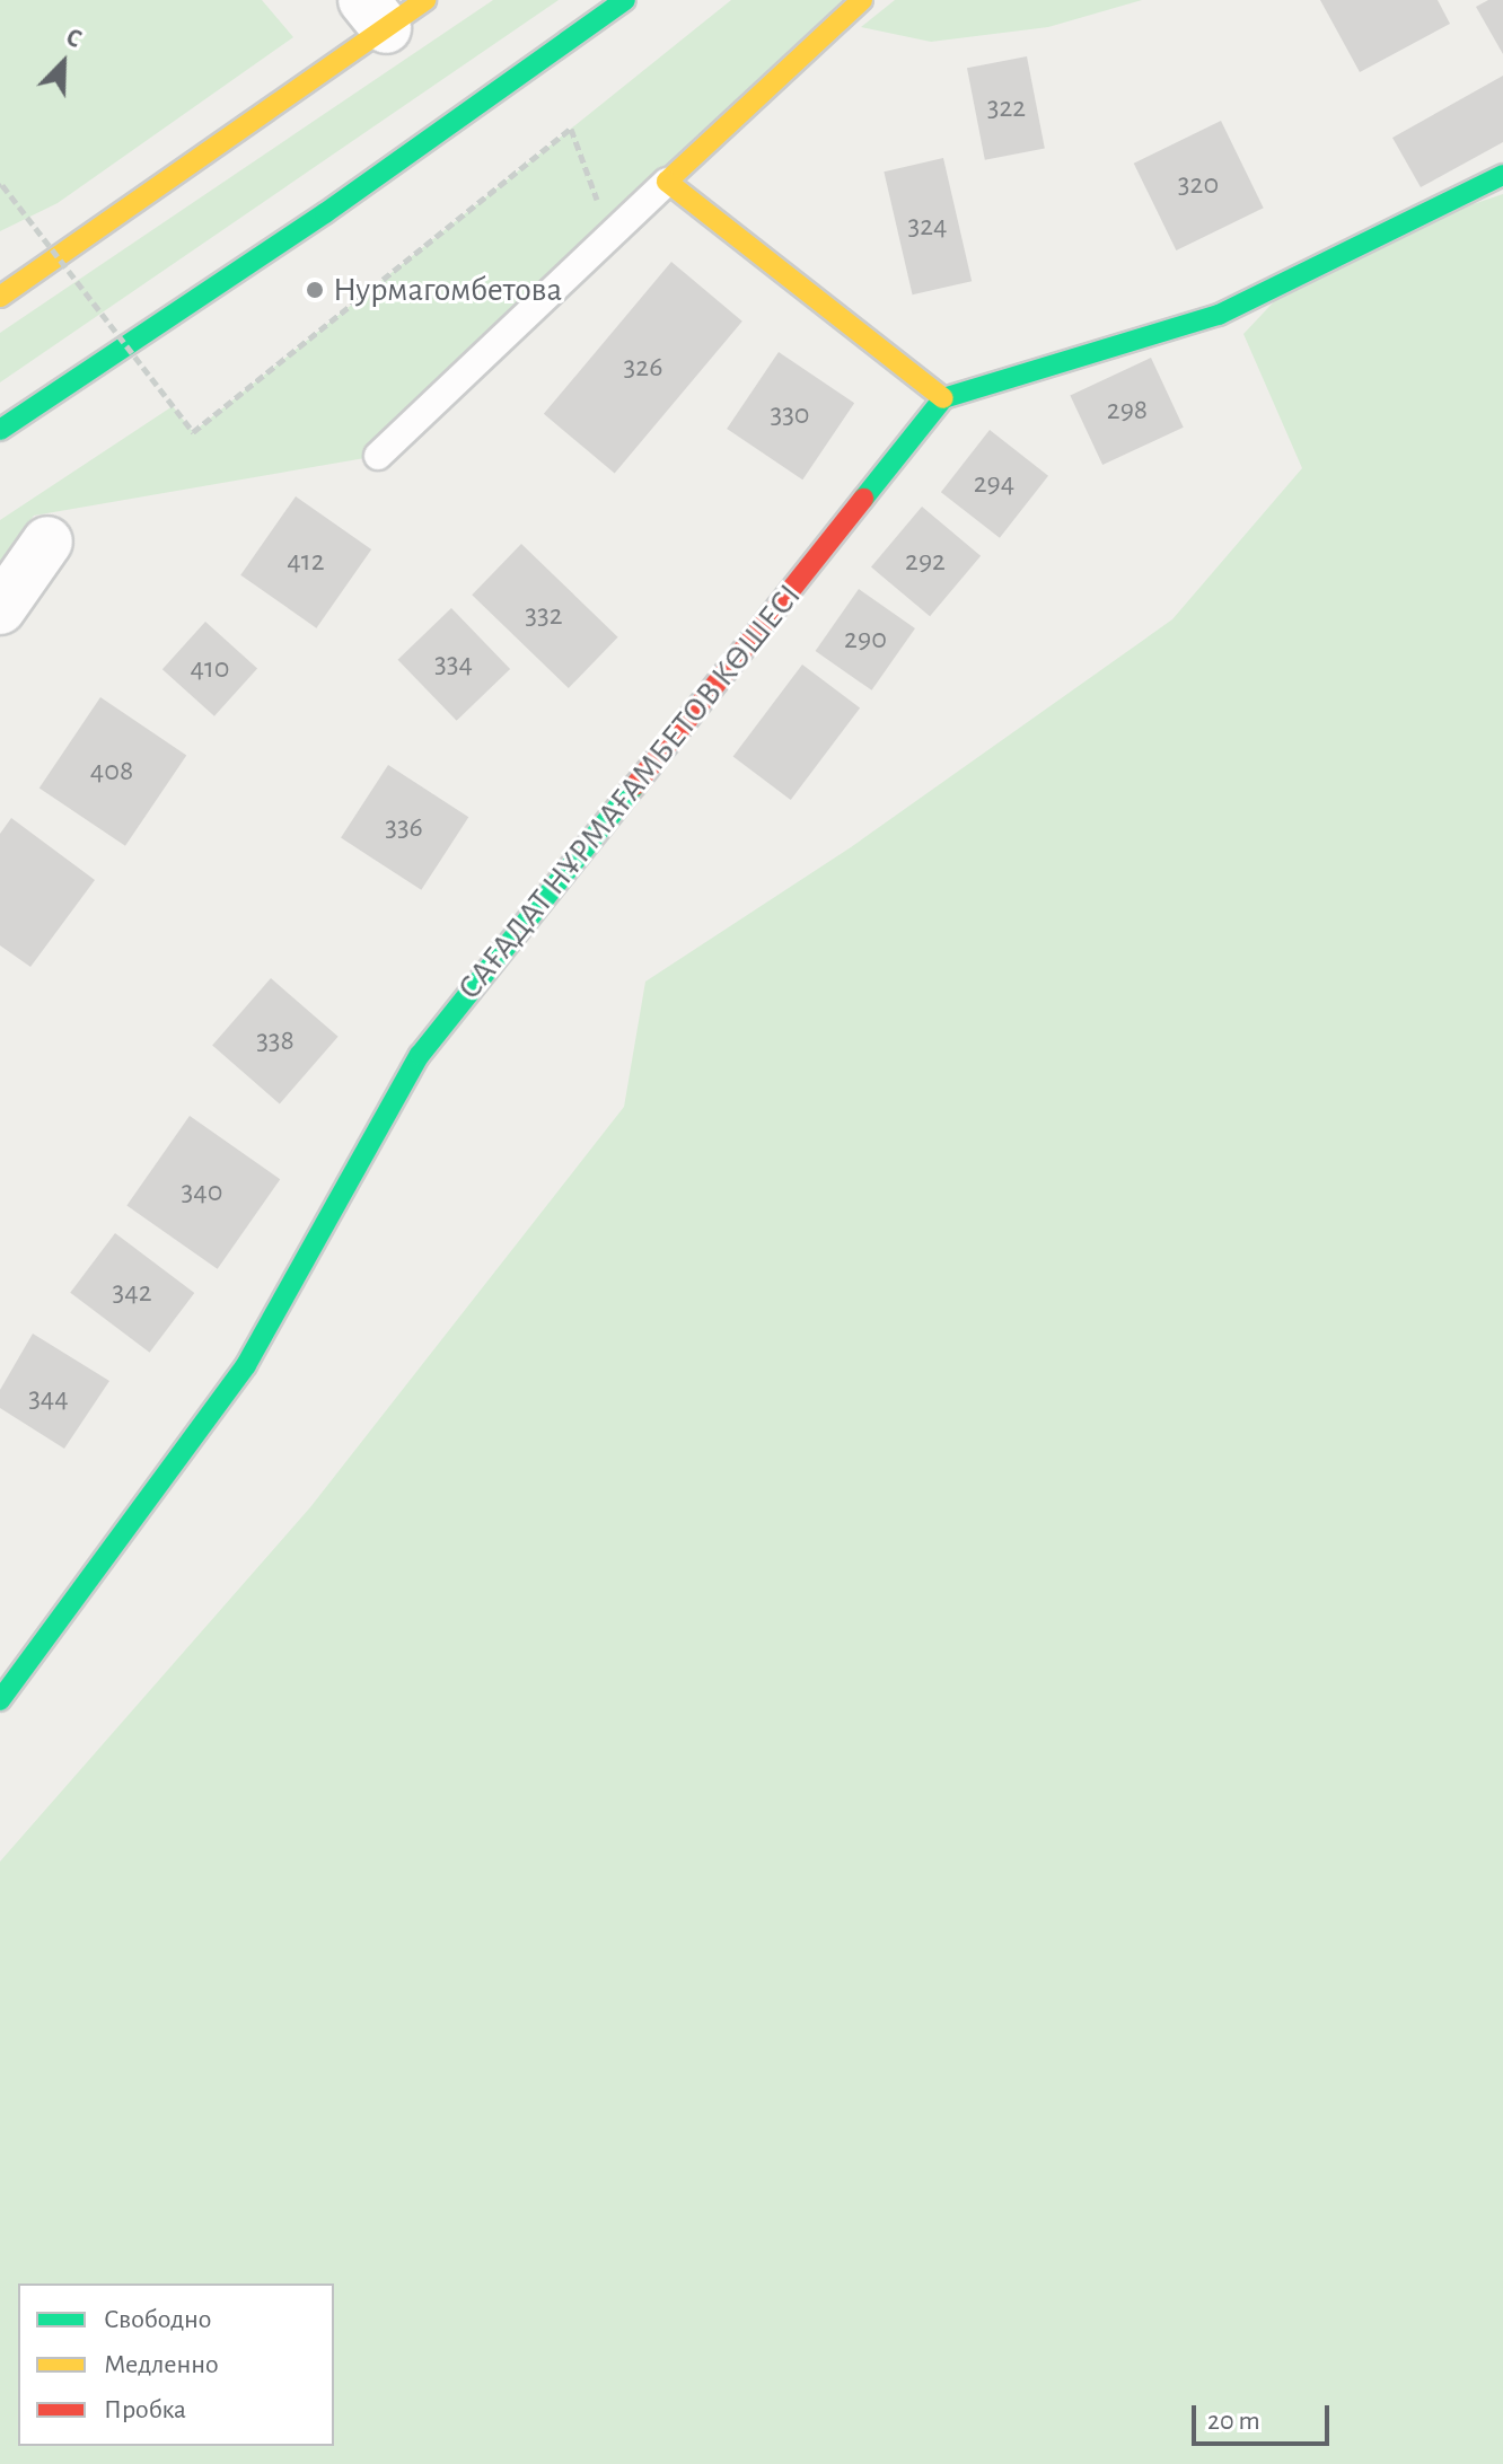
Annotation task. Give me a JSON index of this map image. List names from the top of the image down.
{
  "streets": {
    "street": ["САҒАДАТ НҰРМАҒАМБЕТОВ КӨШЕСІ"]
  },
  "places": ["Нурмагомбетова"],
  "house_numbers": [
    "322",
    "320",
    "324",
    "326",
    "298",
    "330",
    "294",
    "412",
    "292",
    "332",
    "290",
    "334",
    "410",
    "408",
    "336",
    "338",
    "340",
    "342",
    "344"
  ],
  "legend": ["Свободно", "Медленно", "Пробка"],
  "scale_bar": "20 m",
  "north": "top right"
}
